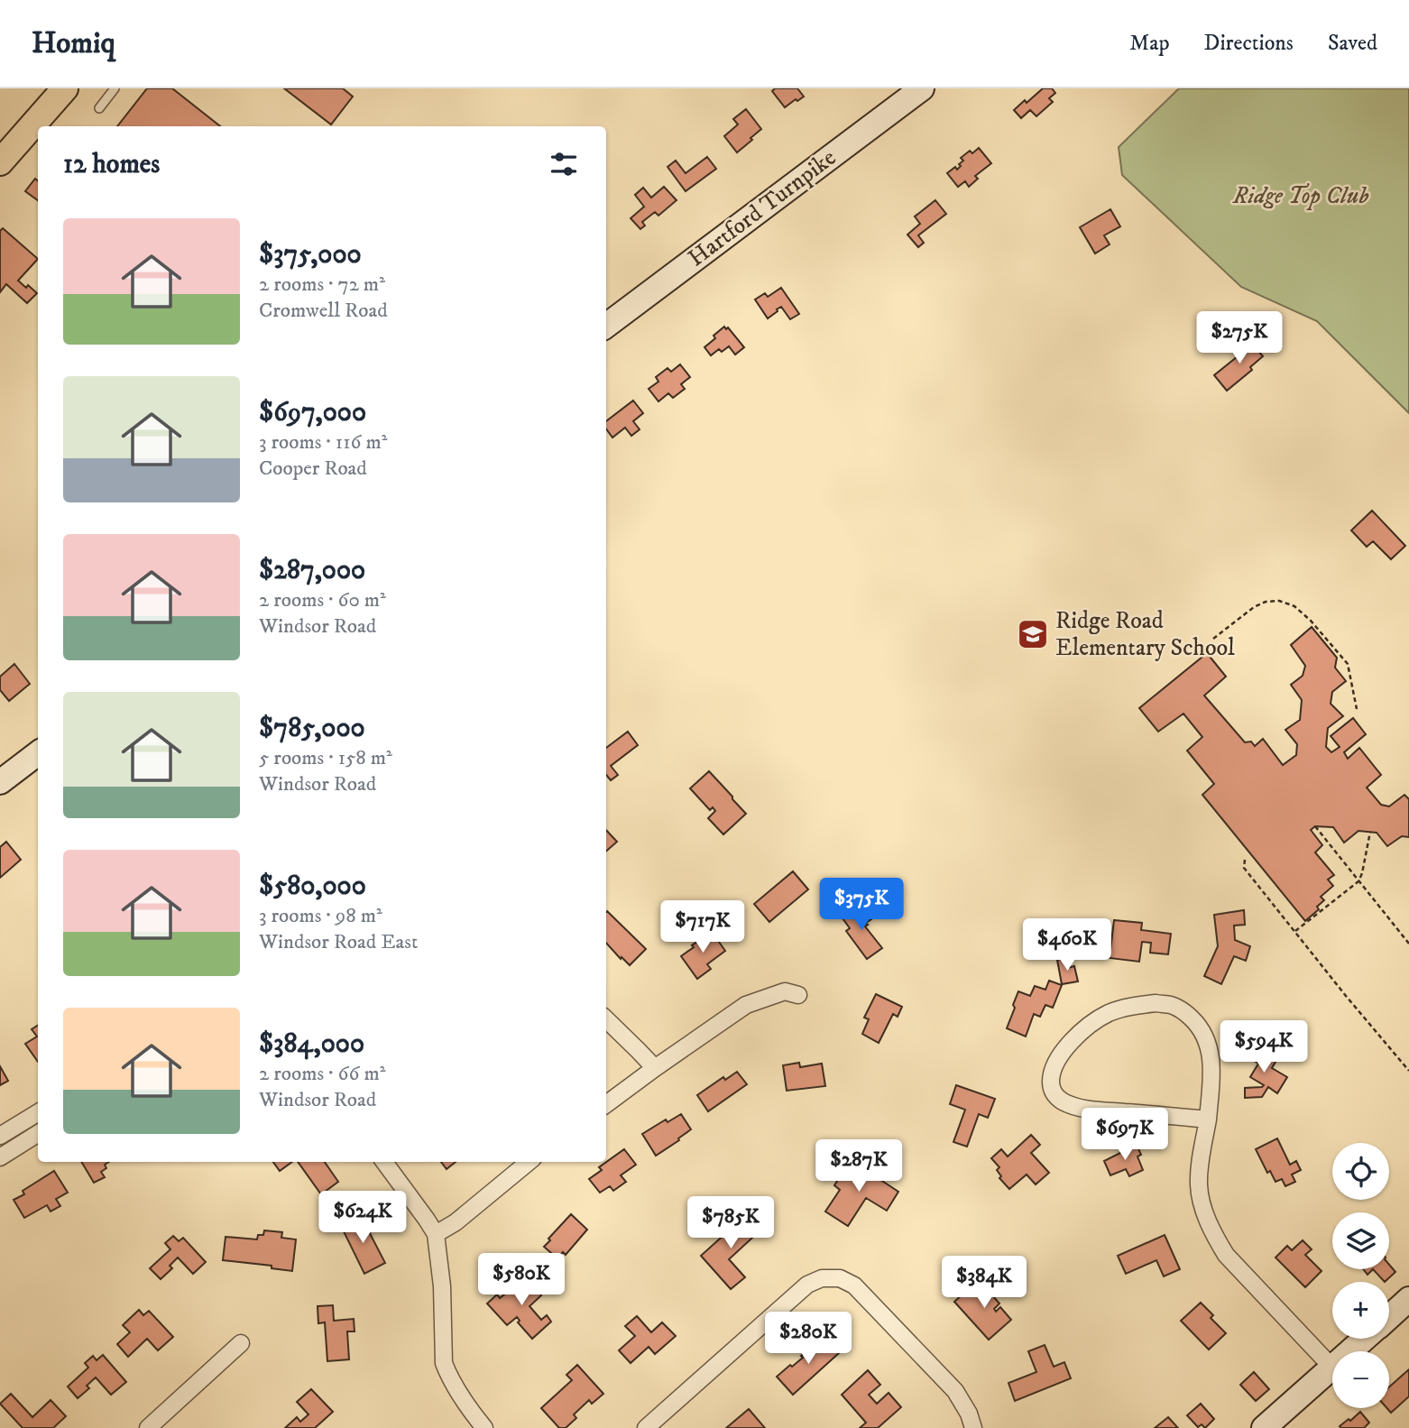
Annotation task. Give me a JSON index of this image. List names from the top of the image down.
{
  "streets": {
    "main road": ["Hartford Turnpike"]
  },
  "parks": ["Ridge Top Club"],
  "places": {
    "school or university": ["Ridge Road Elementary School"]
  },
  "page": {
    "header": "Homiq",
    "nav": ["Map", "Directions", "Saved"],
    "heading": "12 homes",
    "list": [
      {
        "name": "$375,000",
        "note": "2 rooms · 72 m² · Cromwell Road"
      },
      {
        "name": "$697,000",
        "note": "3 rooms · 116 m² · Cooper Road"
      },
      {
        "name": "$287,000",
        "note": "2 rooms · 60 m² · Windsor Road"
      },
      {
        "name": "$785,000",
        "note": "5 rooms · 158 m² · Windsor Road"
      },
      {
        "name": "$580,000",
        "note": "3 rooms · 98 m² · Windsor Road East"
      },
      {
        "name": "$384,000",
        "note": "2 rooms · 66 m² · Windsor Road"
      }
    ],
    "price": [
      "$275K",
      "$375K",
      "$717K",
      "$460K",
      "$594K",
      "$697K",
      "$287K",
      "$624K",
      "$785K",
      "$580K",
      "$384K",
      "$280K"
    ],
    "map_buttons": ["+", "−"]
  }
}
